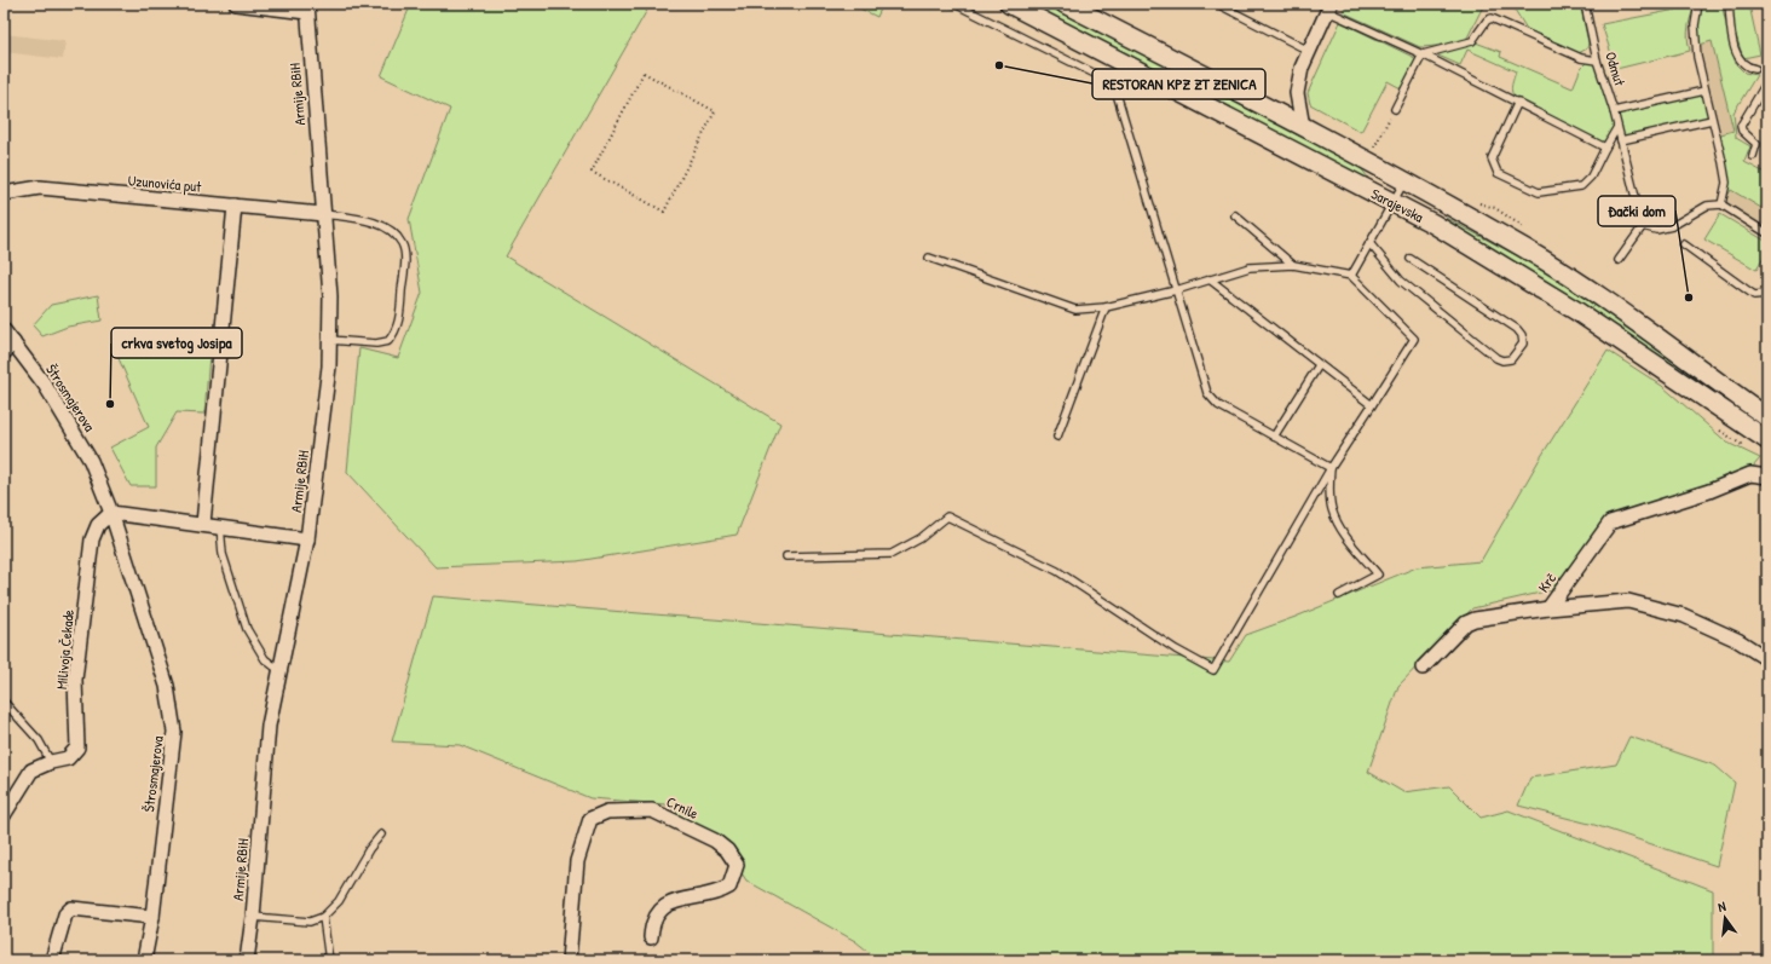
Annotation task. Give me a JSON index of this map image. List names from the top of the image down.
{
  "streets": {
    "main road": ["Sarajevska"],
    "street": [
      "Armije RBiH",
      "Uzunovića put",
      "Štrosmajerova",
      "Krč",
      "Milivoja Čekade",
      "Crnile"
    ],
    "lane": ["Odmut"]
  },
  "crossings": [
    ["Armije RBiH", "Uzunovića put"],
    ["Štrosmajerova", "Milivoja Čekade"]
  ],
  "places": ["RESTORAN KPZ ZT ZENICA", "Đački dom", "crkva svetog Josipa"],
  "north": "top"
}
